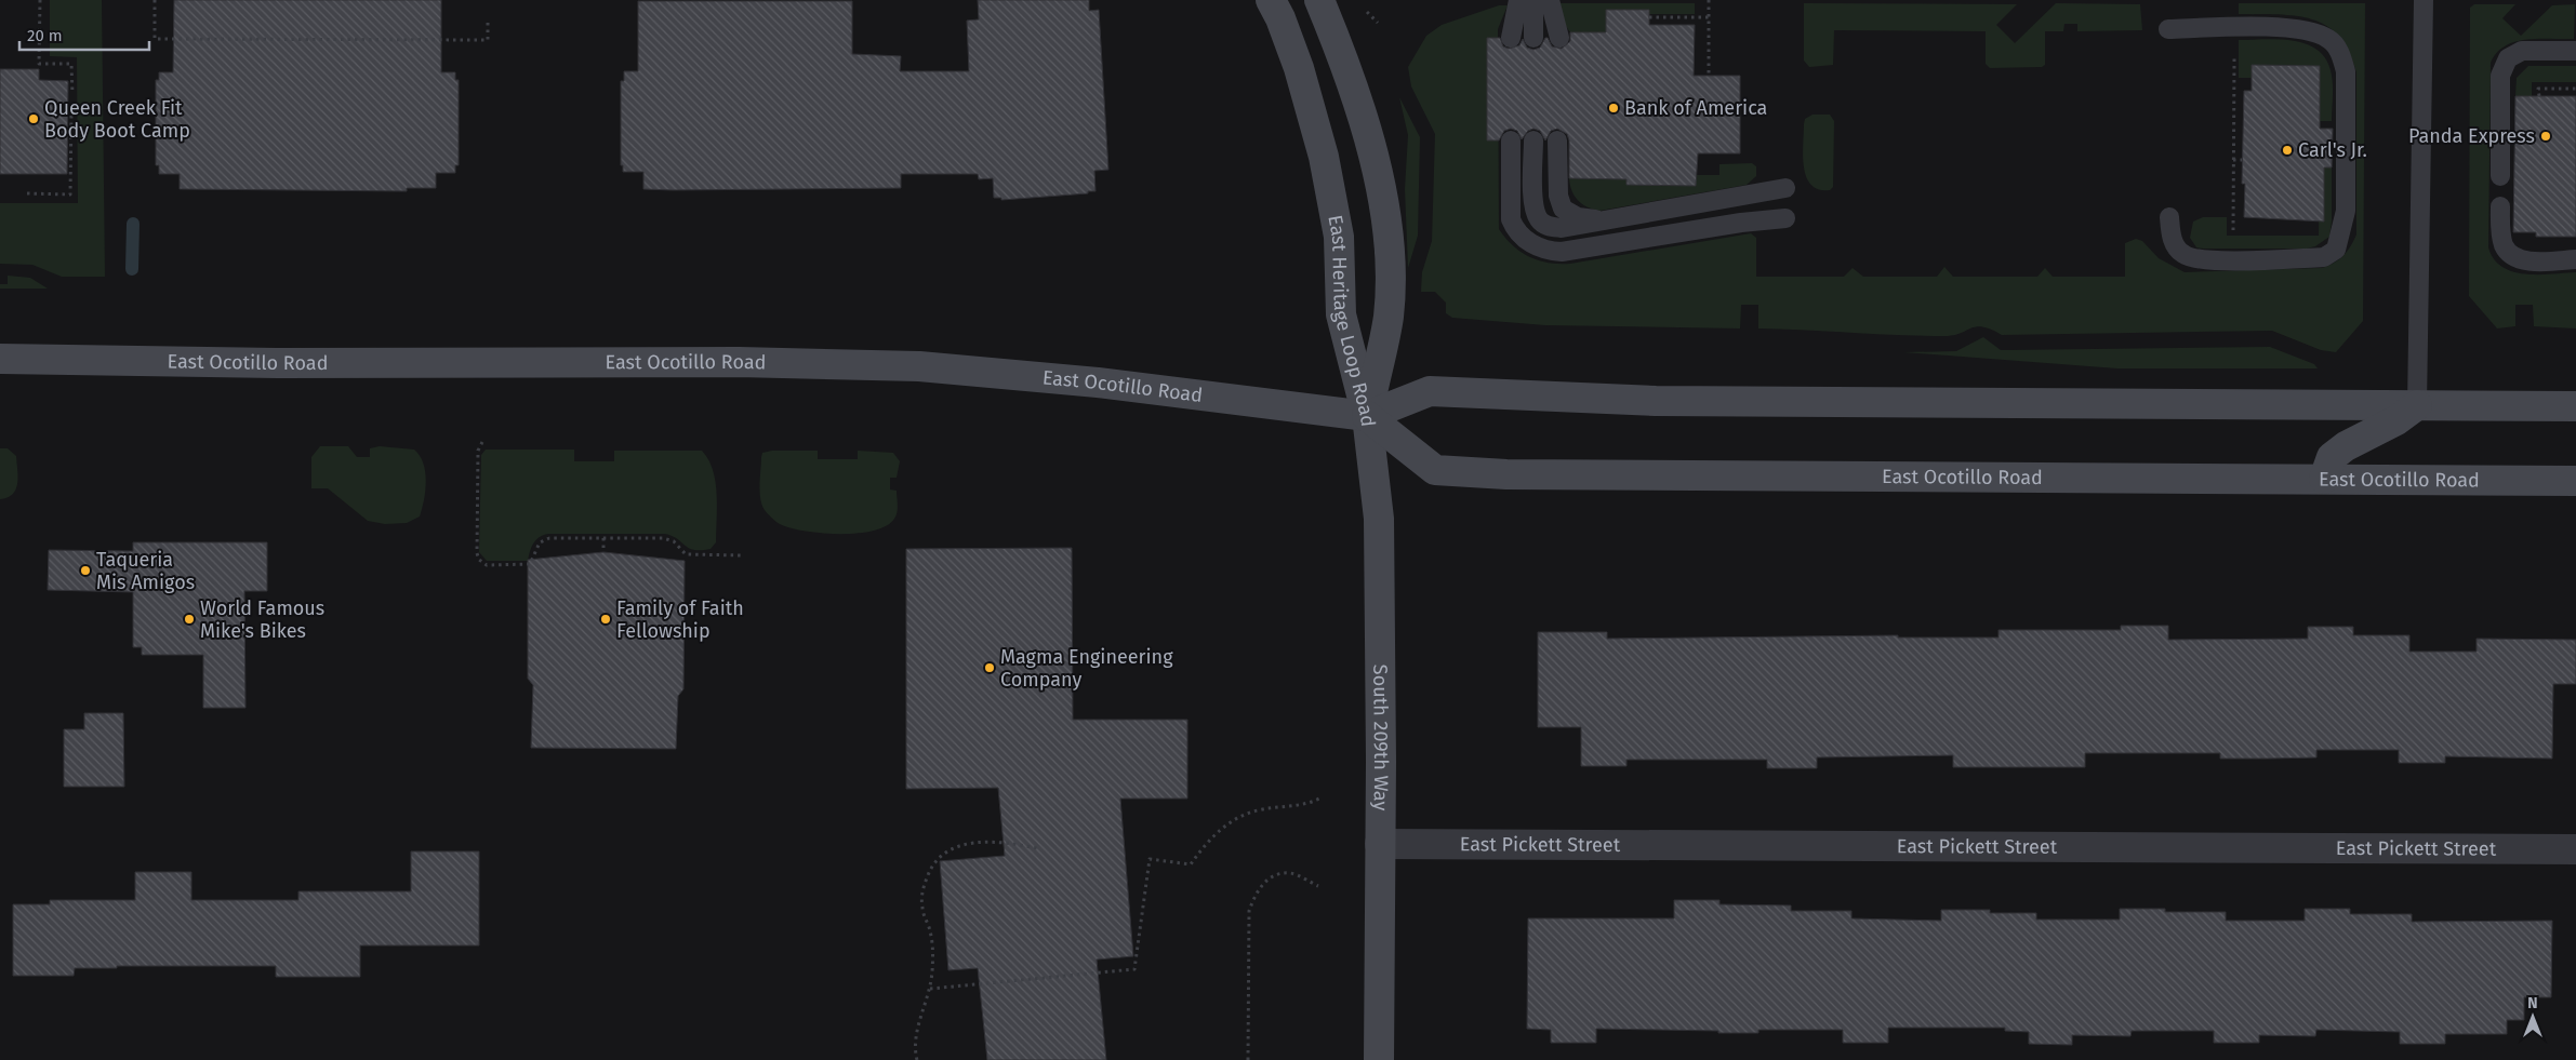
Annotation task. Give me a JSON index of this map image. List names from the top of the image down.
{
  "streets": {
    "main road": ["East Heritage Loop Road", "East Ocotillo Road", "South 209th Way"],
    "street": ["East Pickett Street"]
  },
  "crossings": [
    ["East Heritage Loop Road", "East Ocotillo Road"],
    ["East Heritage Loop Road", "South 209th Way"],
    ["East Ocotillo Road", "South 209th Way"],
    ["South 209th Way", "East Pickett Street"]
  ],
  "places": [
    "Bank of America",
    "Queen Creek Fit Body Boot Camp",
    "Panda Express",
    "Carl's Jr.",
    "Taqueria Mis Amigos",
    "World Famous Mike's Bikes",
    "Family of Faith Fellowship",
    "Magma Engineering Company"
  ],
  "scale_bar": "20 m",
  "north": "top"
}
